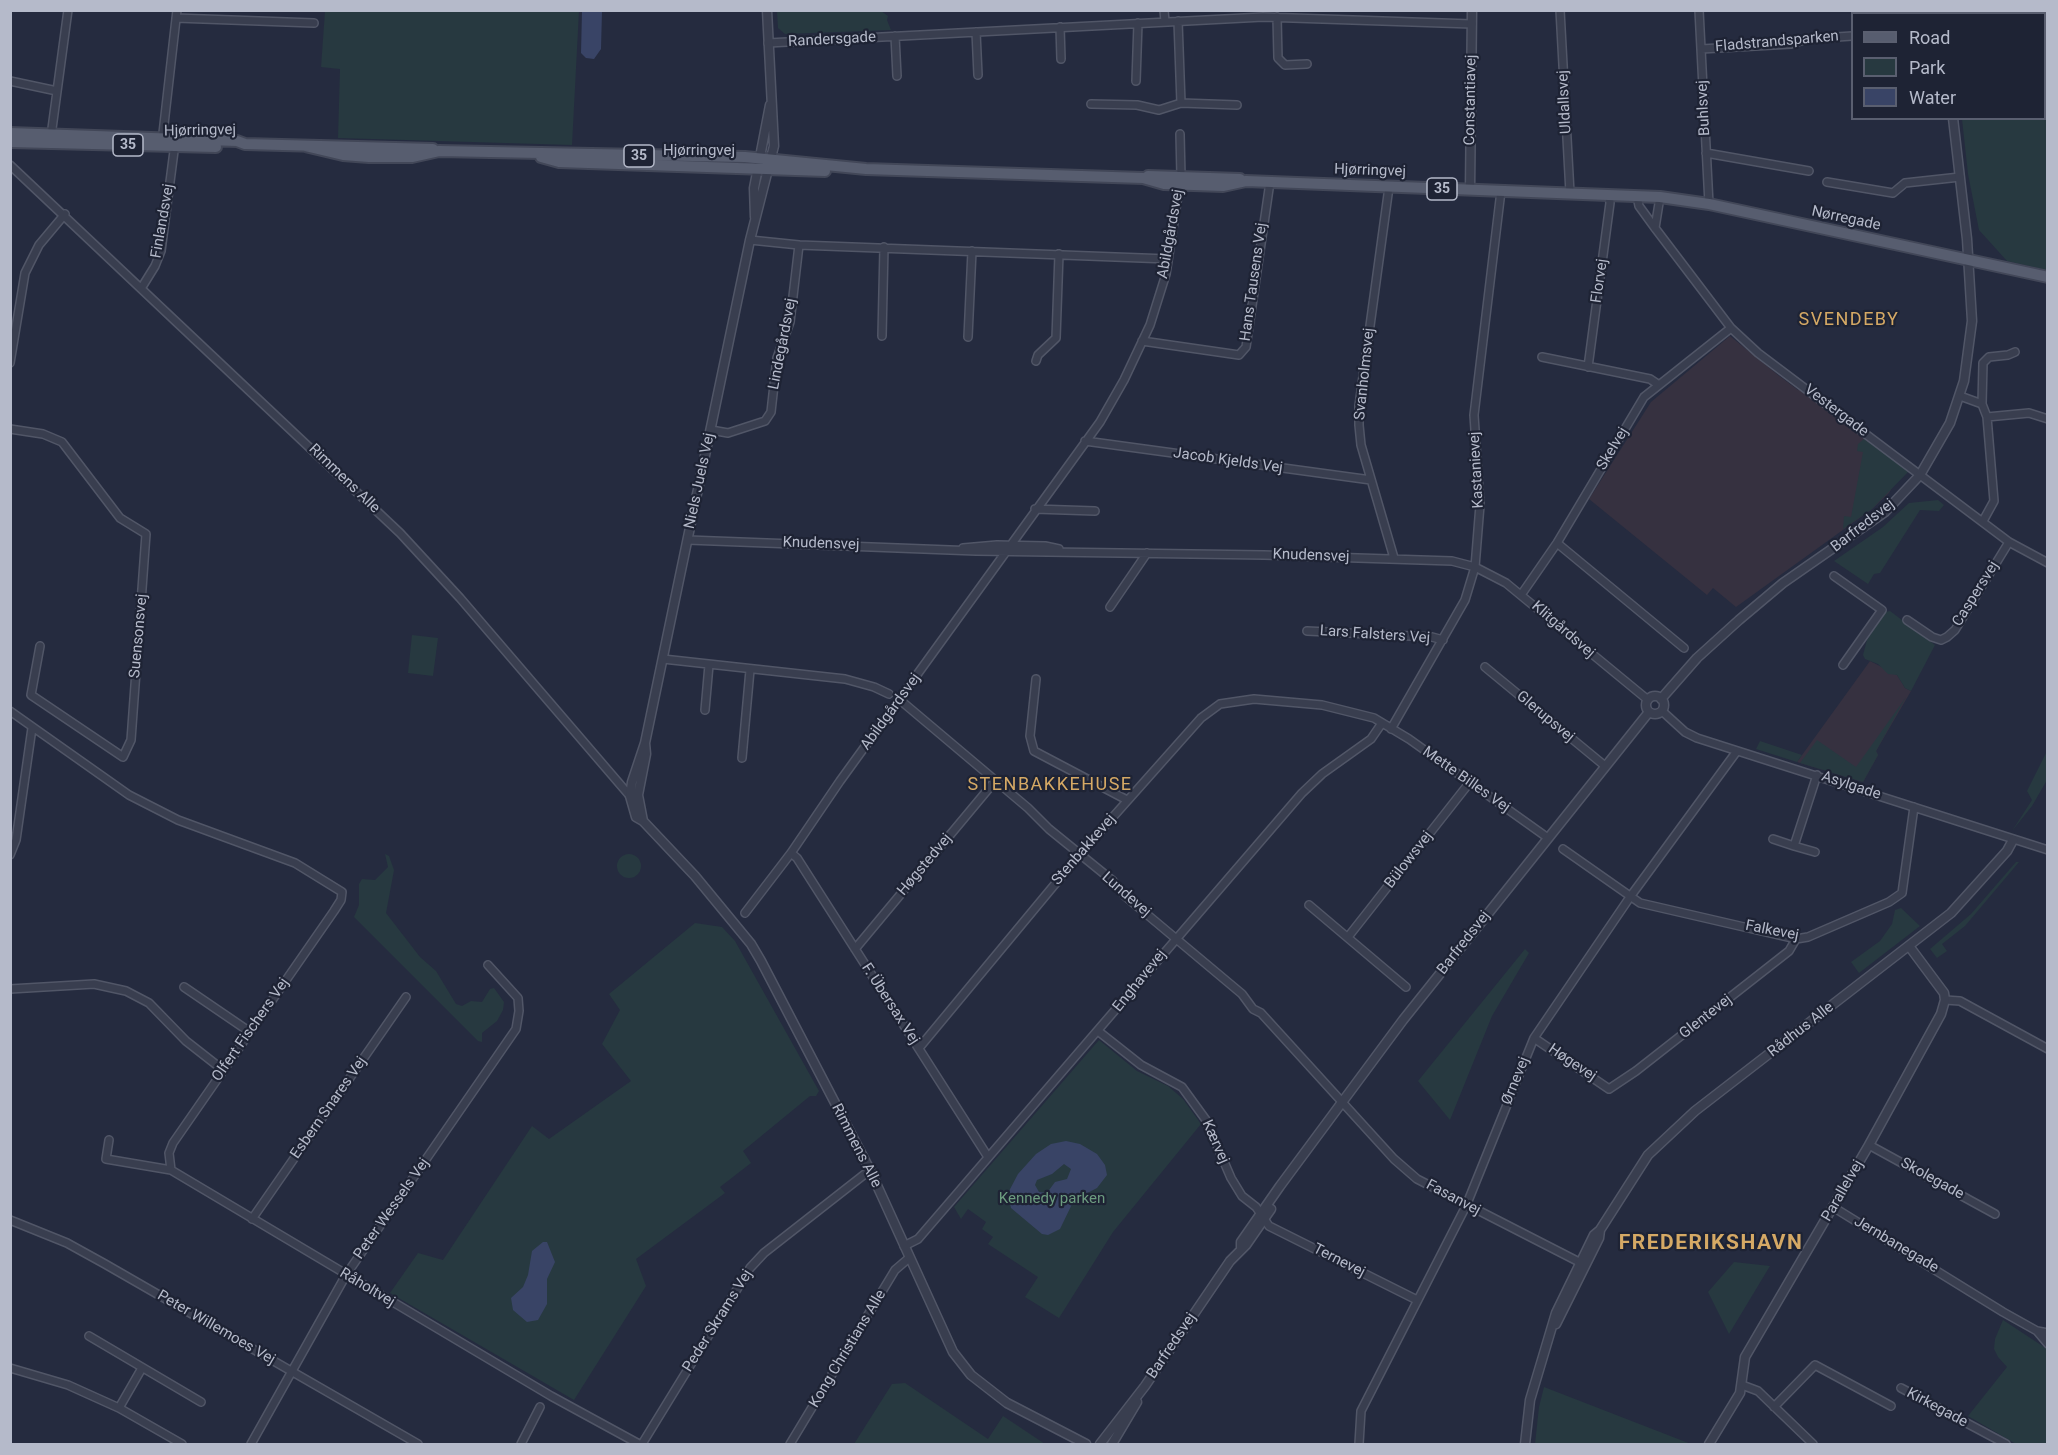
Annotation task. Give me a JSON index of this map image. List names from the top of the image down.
{
  "streets": {
    "main road": ["Hjørringvej", "35", "Nørregade"],
    "street": [
      "Randersgade",
      "Fladstrandsparken",
      "Constantiavej",
      "Uldallsvej",
      "Buhlsvej",
      "Finlandsvej",
      "Abildgårdsvej",
      "Florvej",
      "Hans Tausens Vej",
      "Lindegårdsvej",
      "Svanholmsvej",
      "Vestergade",
      "Skelvej",
      "Jacob Kjelds Vej",
      "Kastanievej",
      "Rimmens Alle",
      "Niels Juels Vej",
      "Barfredsvej",
      "Knudensvej",
      "Caspersvej",
      "Klitgårdsvej",
      "Lars Falsters Vej",
      "Suensonsvej",
      "Glerupsvej",
      "Mette Billes Vej",
      "Asylgade",
      "Stenbakkevej",
      "Bülowsvej",
      "Høgstedvej",
      "Lundevej",
      "Falkevej",
      "Enghavevej",
      "F. Übersax Vej",
      "Glentevej",
      "Olfert Fischers Vej",
      "Rådhus Alle",
      "Høgevej",
      "Ørnevej",
      "Esbern Snares Vej",
      "Kærvej",
      "Skolegade",
      "Parallelvej",
      "Fasanvej",
      "Peter Wessels Vej",
      "Jernbanegade",
      "Ternevej",
      "Råholtvej",
      "Peder Skrams Vej",
      "Peter Willemoes Vej",
      "Kong Christians Alle",
      "Kirkegade"
    ]
  },
  "crossings": [
    ["Randersgade", "Constantiavej"],
    ["Randersgade", "Niels Juels Vej"],
    ["Fladstrandsparken", "Buhlsvej"],
    ["Constantiavej", "Hjørringvej"],
    ["Uldallsvej", "Hjørringvej"],
    ["Buhlsvej", "Nørregade"],
    ["Hjørringvej", "Nørregade"],
    ["Hjørringvej", "Abildgårdsvej"],
    ["Hjørringvej", "Florvej"],
    ["Hjørringvej", "Hans Tausens Vej"],
    ["Hjørringvej", "Svanholmsvej"],
    ["Hjørringvej", "Vestergade"],
    ["Hjørringvej", "Kastanievej"],
    ["Hjørringvej", "Niels Juels Vej"],
    ["Nørregade", "Vestergade"],
    ["Nørregade", "Barfredsvej"],
    ["Finlandsvej", "Rimmens Alle"],
    ["Abildgårdsvej", "Hans Tausens Vej"],
    ["Abildgårdsvej", "Jacob Kjelds Vej"],
    ["Abildgårdsvej", "Knudensvej"],
    ["Abildgårdsvej", "Lundevej"],
    ["Abildgårdsvej", "F. Übersax Vej"],
    ["Lindegårdsvej", "Niels Juels Vej"],
    ["Svanholmsvej", "Jacob Kjelds Vej"],
    ["Svanholmsvej", "Knudensvej"],
    ["Vestergade", "Skelvej"],
    ["Vestergade", "Barfredsvej"],
    ["Vestergade", "Caspersvej"],
    ["Skelvej", "Klitgårdsvej"],
    ["Kastanievej", "Knudensvej"],
    ["Kastanievej", "Klitgårdsvej"],
    ["Kastanievej", "Lars Falsters Vej"],
    ["Kastanievej", "Mette Billes Vej"],
    ["Rimmens Alle", "Niels Juels Vej"],
    ["Rimmens Alle", "Enghavevej"],
    ["Rimmens Alle", "Peder Skrams Vej"],
    ["Rimmens Alle", "Kong Christians Alle"],
    ["Niels Juels Vej", "Knudensvej"],
    ["Barfredsvej", "Klitgårdsvej"],
    ["Barfredsvej", "Glerupsvej"],
    ["Barfredsvej", "Mette Billes Vej"],
    ["Barfredsvej", "Asylgade"],
    ["Barfredsvej", "Lundevej"],
    ["Barfredsvej", "Kærvej"],
    ["Barfredsvej", "Fasanvej"],
    ["Barfredsvej", "Ternevej"],
    ["Knudensvej", "Klitgårdsvej"],
    ["Klitgårdsvej", "Asylgade"],
    ["Mette Billes Vej", "Stenbakkevej"],
    ["Mette Billes Vej", "Bülowsvej"],
    ["Mette Billes Vej", "Enghavevej"],
    ["Asylgade", "Falkevej"],
    ["Asylgade", "Rådhus Alle"],
    ["Asylgade", "Ørnevej"],
    ["Stenbakkevej", "Lundevej"],
    ["Stenbakkevej", "Enghavevej"],
    ["Stenbakkevej", "F. Übersax Vej"],
    ["Høgstedvej", "Lundevej"],
    ["Høgstedvej", "F. Übersax Vej"],
    ["Lundevej", "Enghavevej"],
    ["Lundevej", "Fasanvej"],
    ["Falkevej", "Glentevej"],
    ["Falkevej", "Ørnevej"],
    ["Enghavevej", "F. Übersax Vej"],
    ["Enghavevej", "Kærvej"],
    ["Glentevej", "Høgevej"],
    ["Olfert Fischers Vej", "Råholtvej"],
    ["Rådhus Alle", "Fasanvej"],
    ["Høgevej", "Ørnevej"],
    ["Ørnevej", "Fasanvej"],
    ["Ørnevej", "Ternevej"],
    ["Esbern Snares Vej", "Råholtvej"],
    ["Kærvej", "Ternevej"],
    ["Skolegade", "Parallelvej"],
    ["Parallelvej", "Jernbanegade"],
    ["Peter Wessels Vej", "Råholtvej"],
    ["Peter Wessels Vej", "Peter Willemoes Vej"],
    ["Råholtvej", "Peder Skrams Vej"]
  ],
  "districts": ["SVENDEBY", "STENBAKKEHUSE", "FREDERIKSHAVN"],
  "parks": ["Kennedy parken"],
  "legend": ["Road", "Park", "Water"]
}
